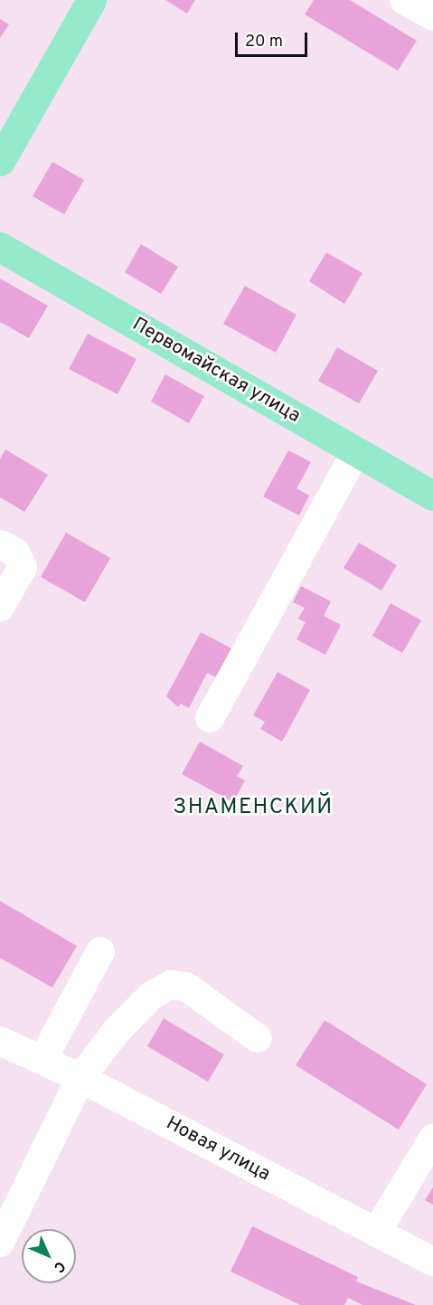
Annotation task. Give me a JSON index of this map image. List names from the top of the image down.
{
  "streets": {
    "main road": ["Первомайская улица"],
    "street": ["Новая улица"]
  },
  "districts": ["ЗНАМЕНСКИЙ"],
  "scale_bar": "20 m",
  "north": "bottom right"
}
